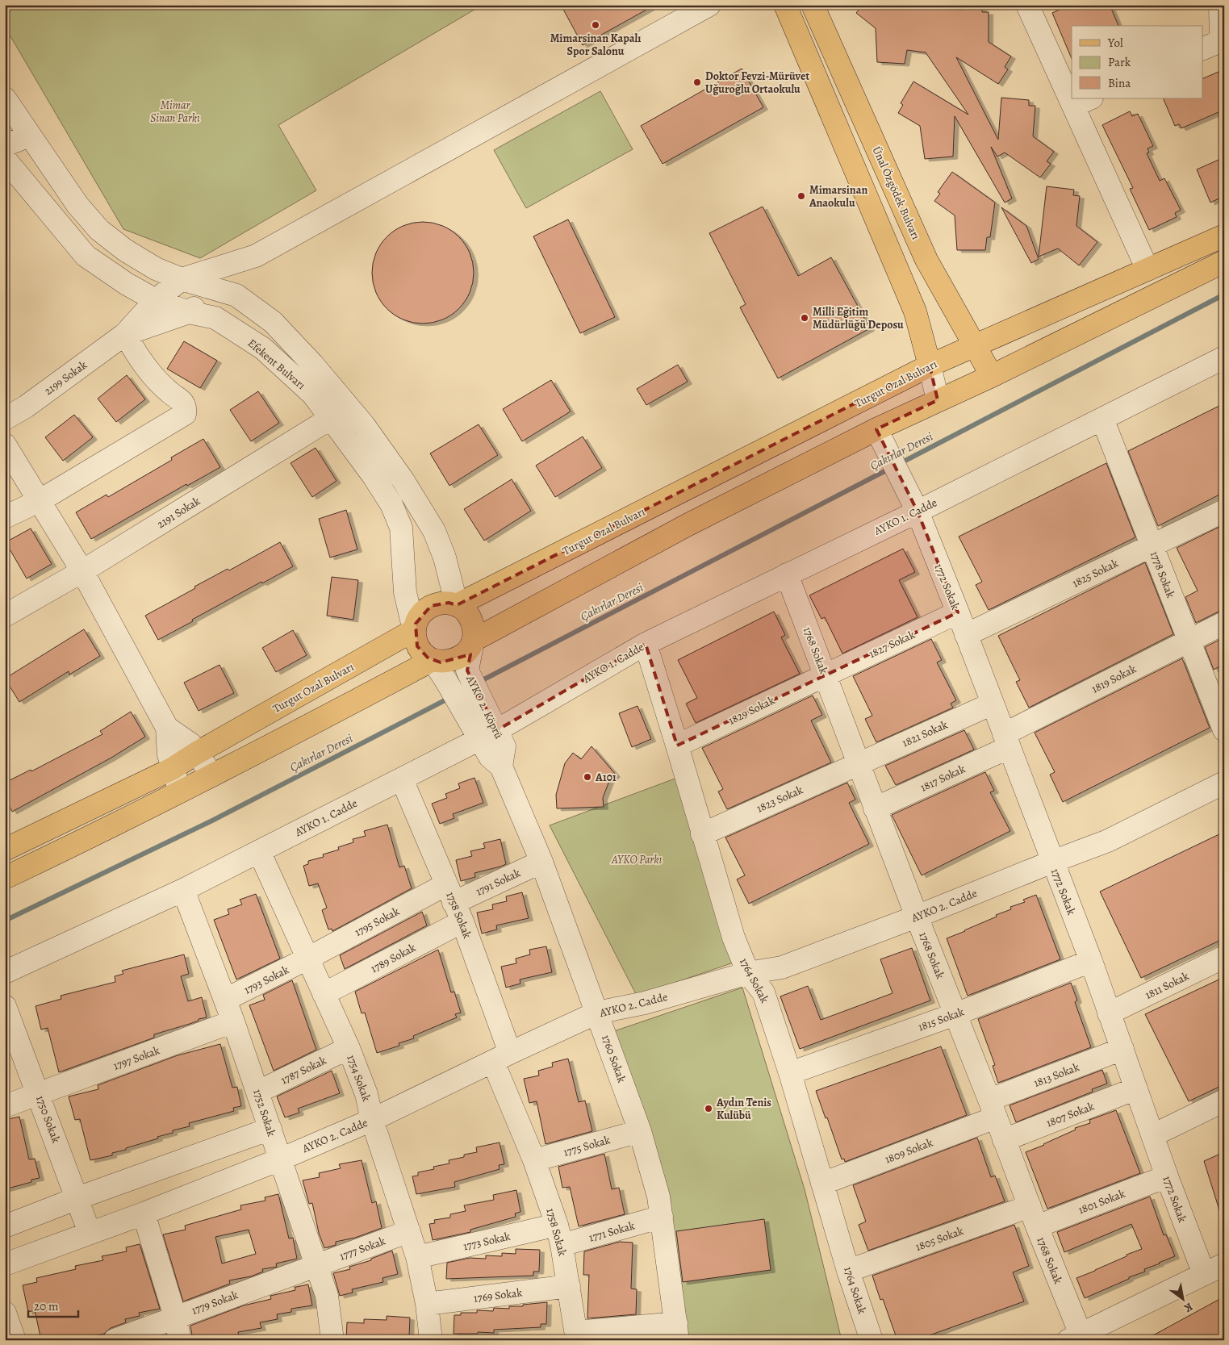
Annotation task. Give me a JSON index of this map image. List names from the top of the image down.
{
  "streets": {
    "main road": ["Ünal Özgödek Bulvarı", "Efekent Bulvarı", "Turgut Ozal Bulvarı"],
    "street": [
      "2199 Sokak",
      "2191 Sokak",
      "AYKO 1. Cadde",
      "1825 Sokak",
      "1778 Sokak",
      "1772 Sokak",
      "1827 Sokak",
      "1768 Sokak",
      "1819 Sokak",
      "AYKO 2. Köprü",
      "1829 Sokak",
      "1821 Sokak",
      "1817 Sokak",
      "1823 Sokak",
      "1791 Sokak",
      "AYKO 2. Cadde",
      "1758 Sokak",
      "1795 Sokak",
      "1789 Sokak",
      "1793 Sokak",
      "1764 Sokak",
      "1811 Sokak",
      "1815 Sokak",
      "1797 Sokak",
      "1760 Sokak",
      "1787 Sokak",
      "1813 Sokak",
      "1754 Sokak",
      "1752 Sokak",
      "1807 Sokak",
      "1750 Sokak",
      "1775 Sokak",
      "1809 Sokak",
      "1801 Sokak",
      "1771 Sokak",
      "1805 Sokak",
      "1773 Sokak",
      "1777 Sokak",
      "1769 Sokak",
      "1779 Sokak"
    ]
  },
  "crossings": [
    ["Ünal Özgödek Bulvarı", "Turgut Ozal Bulvarı"],
    ["Efekent Bulvarı", "Turgut Ozal Bulvarı"],
    ["Efekent Bulvarı", "2191 Sokak"],
    ["Efekent Bulvarı", "AYKO 2. Köprü"],
    ["Turgut Ozal Bulvarı", "AYKO 2. Köprü"],
    ["AYKO 1. Cadde", "1778 Sokak"],
    ["AYKO 1. Cadde", "1772 Sokak"],
    ["AYKO 1. Cadde", "1768 Sokak"],
    ["AYKO 1. Cadde", "AYKO 2. Köprü"],
    ["AYKO 1. Cadde", "1758 Sokak"],
    ["AYKO 1. Cadde", "1764 Sokak"],
    ["AYKO 1. Cadde", "1754 Sokak"],
    ["AYKO 1. Cadde", "1752 Sokak"],
    ["1825 Sokak", "1778 Sokak"],
    ["1825 Sokak", "1772 Sokak"],
    ["1778 Sokak", "1819 Sokak"],
    ["1772 Sokak", "1827 Sokak"],
    ["1772 Sokak", "1819 Sokak"],
    ["1772 Sokak", "1821 Sokak"],
    ["1772 Sokak", "1817 Sokak"],
    ["1772 Sokak", "AYKO 2. Cadde"],
    ["1772 Sokak", "1811 Sokak"],
    ["1772 Sokak", "1815 Sokak"],
    ["1772 Sokak", "1813 Sokak"],
    ["1772 Sokak", "1807 Sokak"],
    ["1772 Sokak", "1801 Sokak"],
    ["1827 Sokak", "1768 Sokak"],
    ["1827 Sokak", "1829 Sokak"],
    ["1768 Sokak", "1829 Sokak"],
    ["1768 Sokak", "1821 Sokak"],
    ["1768 Sokak", "1817 Sokak"],
    ["1768 Sokak", "1823 Sokak"],
    ["1768 Sokak", "AYKO 2. Cadde"],
    ["1768 Sokak", "1815 Sokak"],
    ["1768 Sokak", "1813 Sokak"],
    ["1768 Sokak", "1807 Sokak"],
    ["1768 Sokak", "1809 Sokak"],
    ["1768 Sokak", "1801 Sokak"],
    ["1768 Sokak", "1805 Sokak"],
    ["1819 Sokak", "1817 Sokak"],
    ["AYKO 2. Köprü", "1760 Sokak"],
    ["1829 Sokak", "1764 Sokak"],
    ["1821 Sokak", "1823 Sokak"],
    ["1823 Sokak", "1764 Sokak"],
    ["1791 Sokak", "1758 Sokak"],
    ["1791 Sokak", "1795 Sokak"],
    ["1791 Sokak", "1789 Sokak"],
    ["1791 Sokak", "1760 Sokak"],
    ["AYKO 2. Cadde", "1758 Sokak"],
    ["AYKO 2. Cadde", "1764 Sokak"],
    ["AYKO 2. Cadde", "1760 Sokak"],
    ["AYKO 2. Cadde", "1754 Sokak"],
    ["AYKO 2. Cadde", "1752 Sokak"],
    ["AYKO 2. Cadde", "1750 Sokak"],
    ["1758 Sokak", "1795 Sokak"],
    ["1758 Sokak", "1789 Sokak"],
    ["1758 Sokak", "1775 Sokak"],
    ["1758 Sokak", "1771 Sokak"],
    ["1758 Sokak", "1773 Sokak"],
    ["1758 Sokak", "1769 Sokak"],
    ["1795 Sokak", "1789 Sokak"],
    ["1795 Sokak", "1793 Sokak"],
    ["1795 Sokak", "1754 Sokak"],
    ["1789 Sokak", "1754 Sokak"],
    ["1793 Sokak", "1754 Sokak"],
    ["1793 Sokak", "1752 Sokak"],
    ["1764 Sokak", "1815 Sokak"],
    ["1764 Sokak", "1809 Sokak"],
    ["1764 Sokak", "1805 Sokak"],
    ["1797 Sokak", "1752 Sokak"],
    ["1797 Sokak", "1750 Sokak"],
    ["1760 Sokak", "1775 Sokak"],
    ["1760 Sokak", "1771 Sokak"],
    ["1787 Sokak", "1754 Sokak"],
    ["1787 Sokak", "1752 Sokak"],
    ["1813 Sokak", "1809 Sokak"],
    ["1754 Sokak", "1773 Sokak"],
    ["1754 Sokak", "1777 Sokak"],
    ["1754 Sokak", "1769 Sokak"],
    ["1752 Sokak", "1777 Sokak"],
    ["1752 Sokak", "1779 Sokak"],
    ["1801 Sokak", "1805 Sokak"],
    ["1771 Sokak", "1773 Sokak"],
    ["1777 Sokak", "1779 Sokak"]
  ],
  "water": ["Çakırlar Deresi"],
  "parks": ["Mimar Sinan Parkı", "AYKO Parkı"],
  "places": [
    "Mimarsinan Kapalı Spor Salonu",
    "Doktor Fevzi-Mürüvet Uğuroğlu Ortaokulu",
    "Mimarsinan Anaokulu",
    "Milli Eğitim Müdürlüğü Deposu",
    "A101",
    "Aydın Tenis Kulübü"
  ],
  "legend": ["Yol", "Park", "Bina"],
  "scale_bar": "20 m",
  "north": "bottom right"
}
